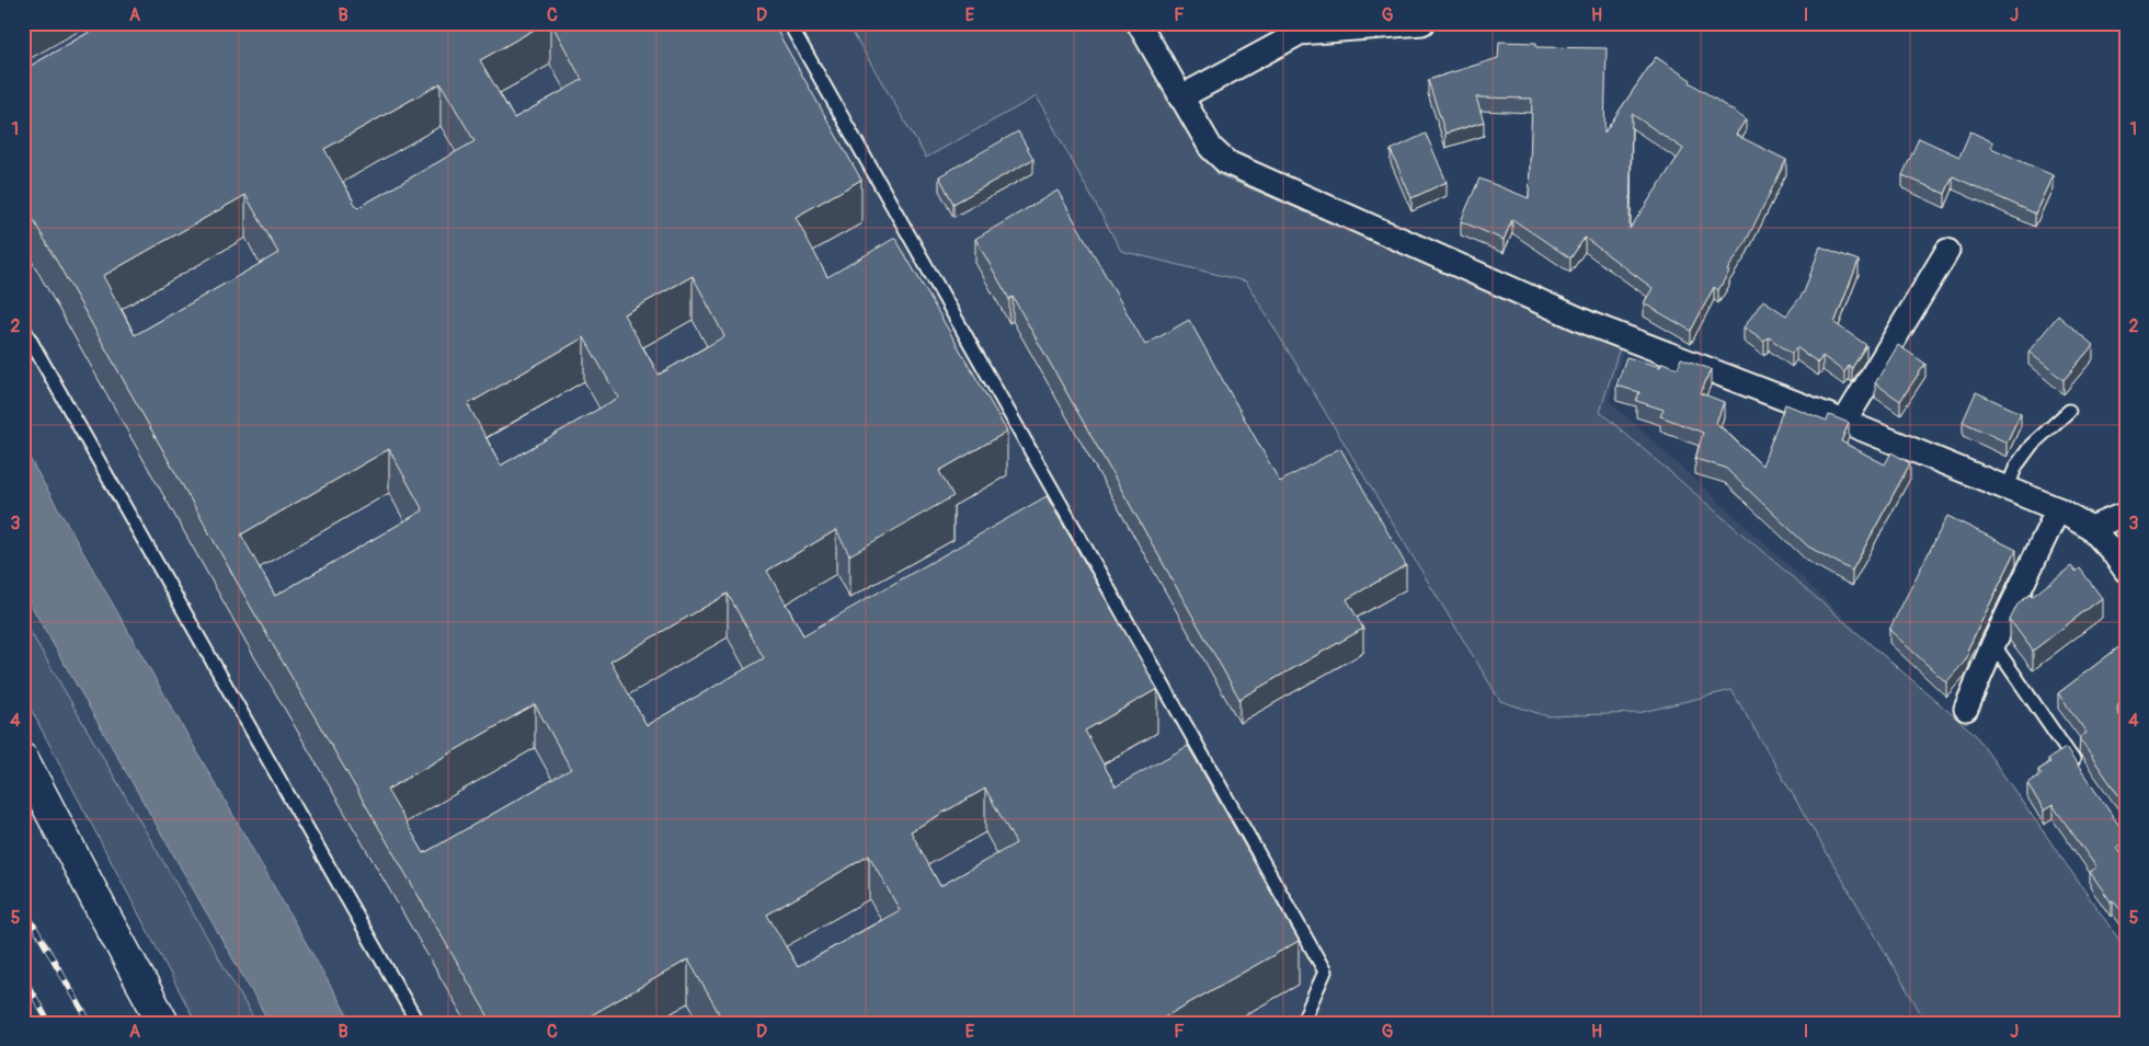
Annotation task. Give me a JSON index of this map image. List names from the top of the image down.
{
  "grid": {
    "columns": [
      "A",
      "B",
      "C",
      "D",
      "E",
      "F",
      "G",
      "H",
      "I",
      "J"
    ],
    "rows": [
      "1",
      "2",
      "3",
      "4",
      "5"
    ]
  }
}
